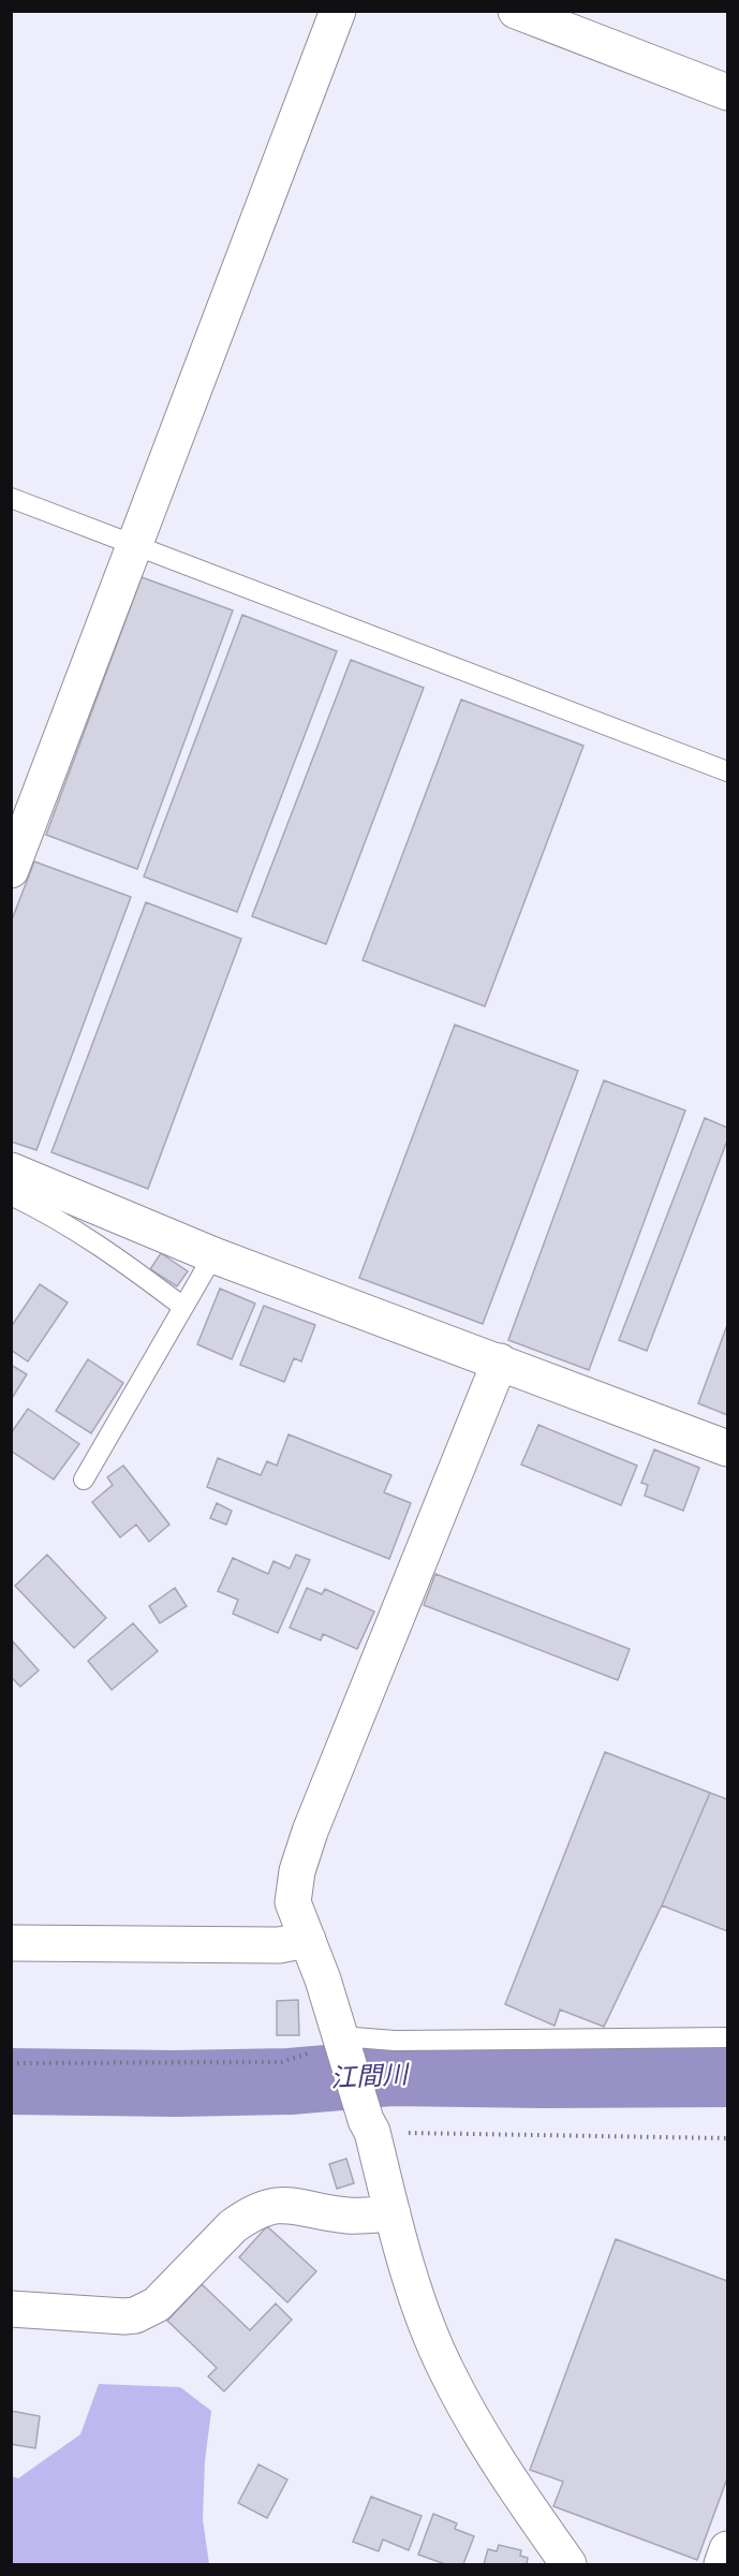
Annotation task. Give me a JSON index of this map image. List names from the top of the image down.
{
  "water": ["江間川"]
}
